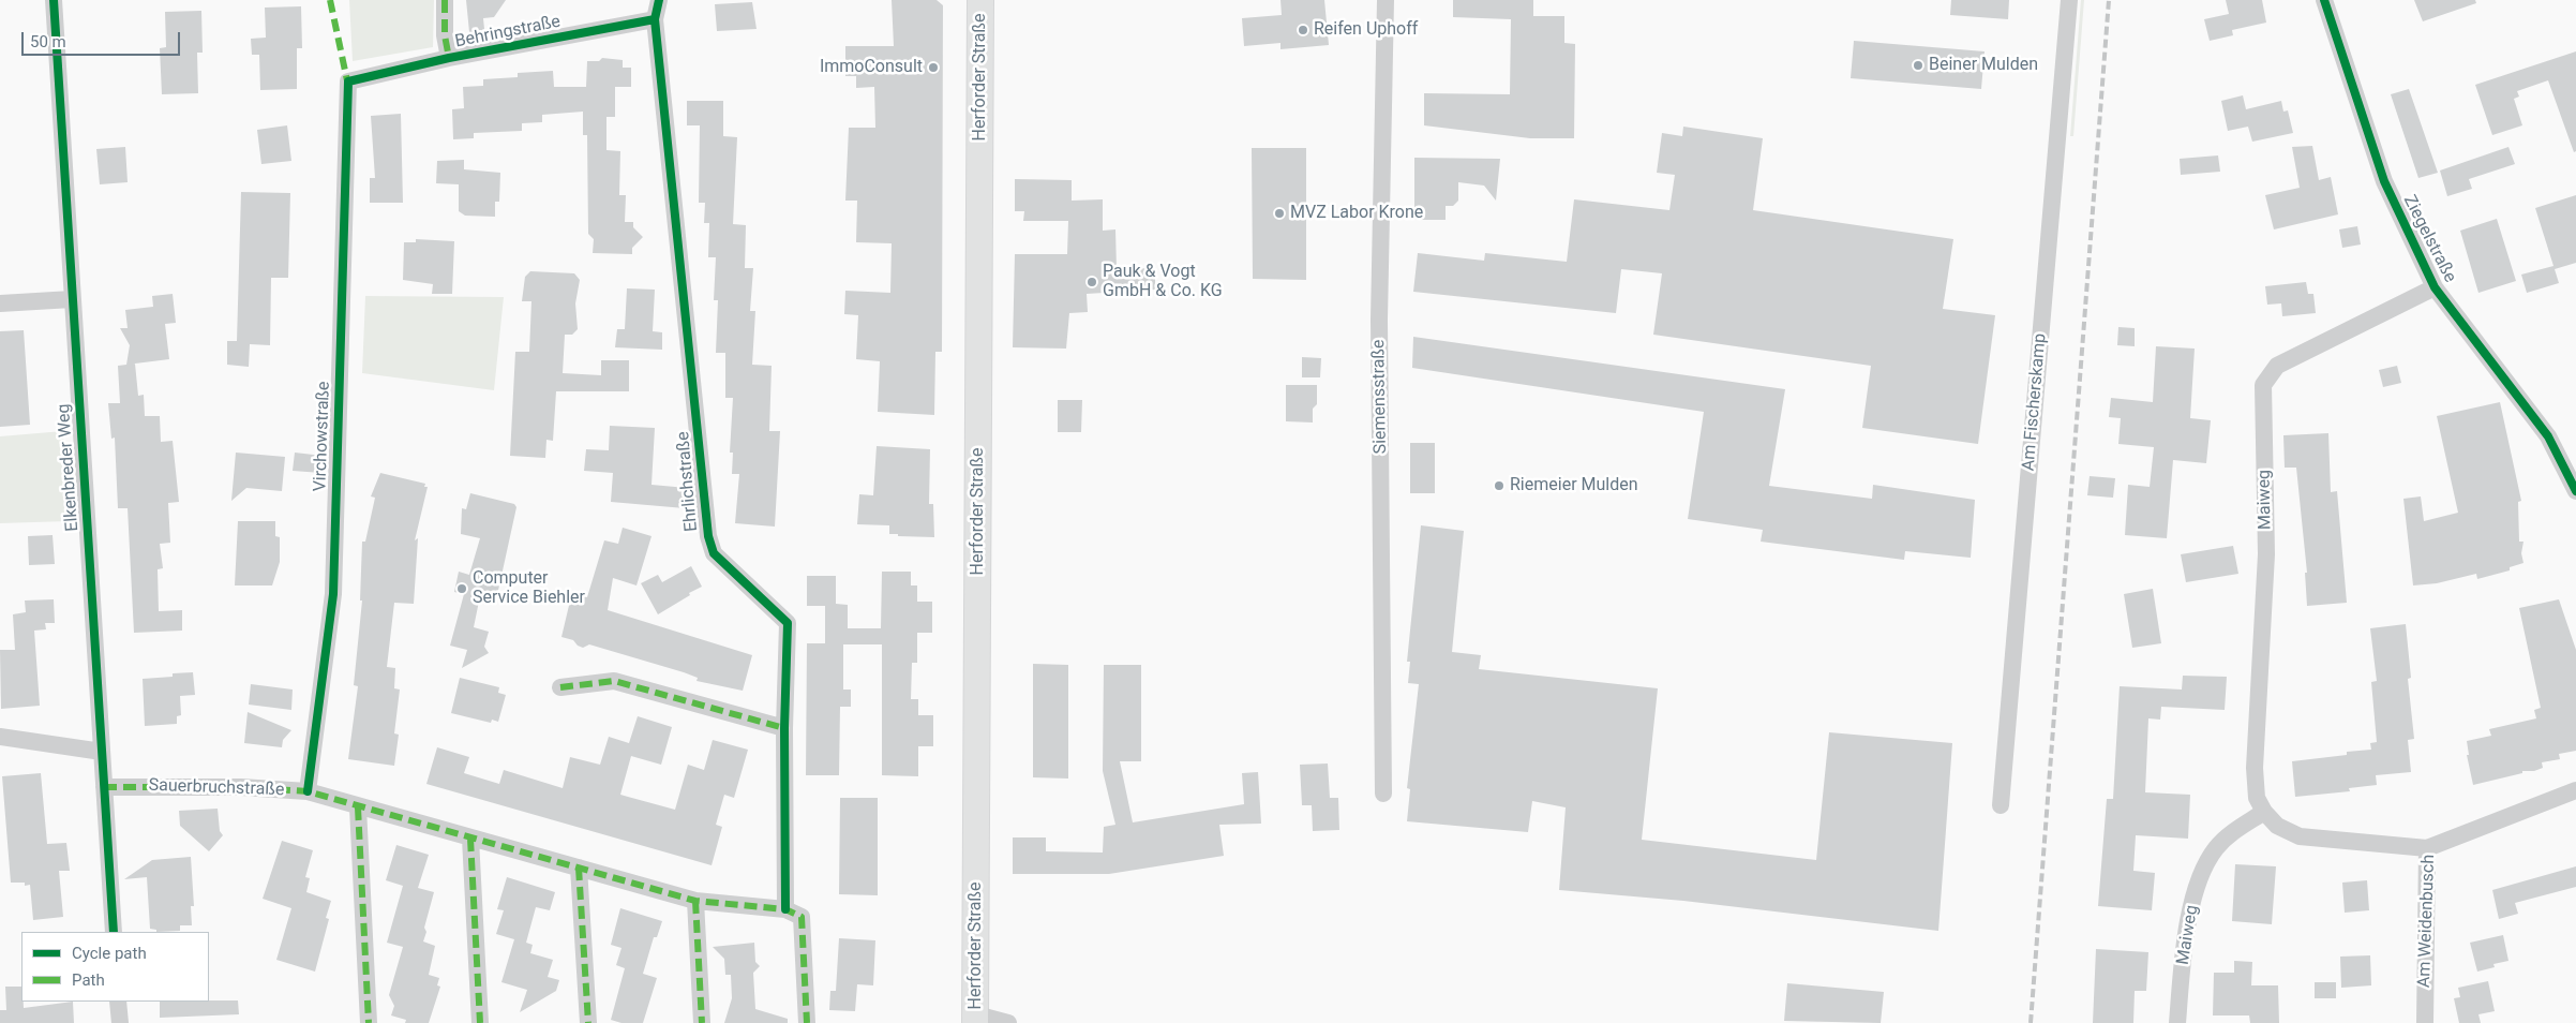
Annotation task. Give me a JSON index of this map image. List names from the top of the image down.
{
  "streets": {
    "main road": ["Herforder Straße"],
    "street": [
      "Behringstraße",
      "Ziegelstraße",
      "Siemensstraße",
      "Am Fischerskamp",
      "Virchowstraße",
      "Elkenbreder Weg",
      "Ehrlichstraße",
      "Maiweg",
      "Sauerbruchstraße",
      "Am Weidenbusch"
    ]
  },
  "crossings": [
    ["Behringstraße", "Virchowstraße"],
    ["Behringstraße", "Ehrlichstraße"],
    ["Ziegelstraße", "Maiweg"],
    ["Virchowstraße", "Sauerbruchstraße"],
    ["Elkenbreder Weg", "Sauerbruchstraße"],
    ["Ehrlichstraße", "Sauerbruchstraße"],
    ["Maiweg", "Am Weidenbusch"]
  ],
  "places": [
    "Reifen Uphoff",
    "Beiner Mulden",
    "ImmoConsult",
    "MVZ Labor Krone",
    "Pauk & Vogt GmbH & Co. KG",
    "Riemeier Mulden",
    "Computer Service Biehler"
  ],
  "legend": ["Cycle path", "Path"],
  "scale_bar": "50 m"
}
